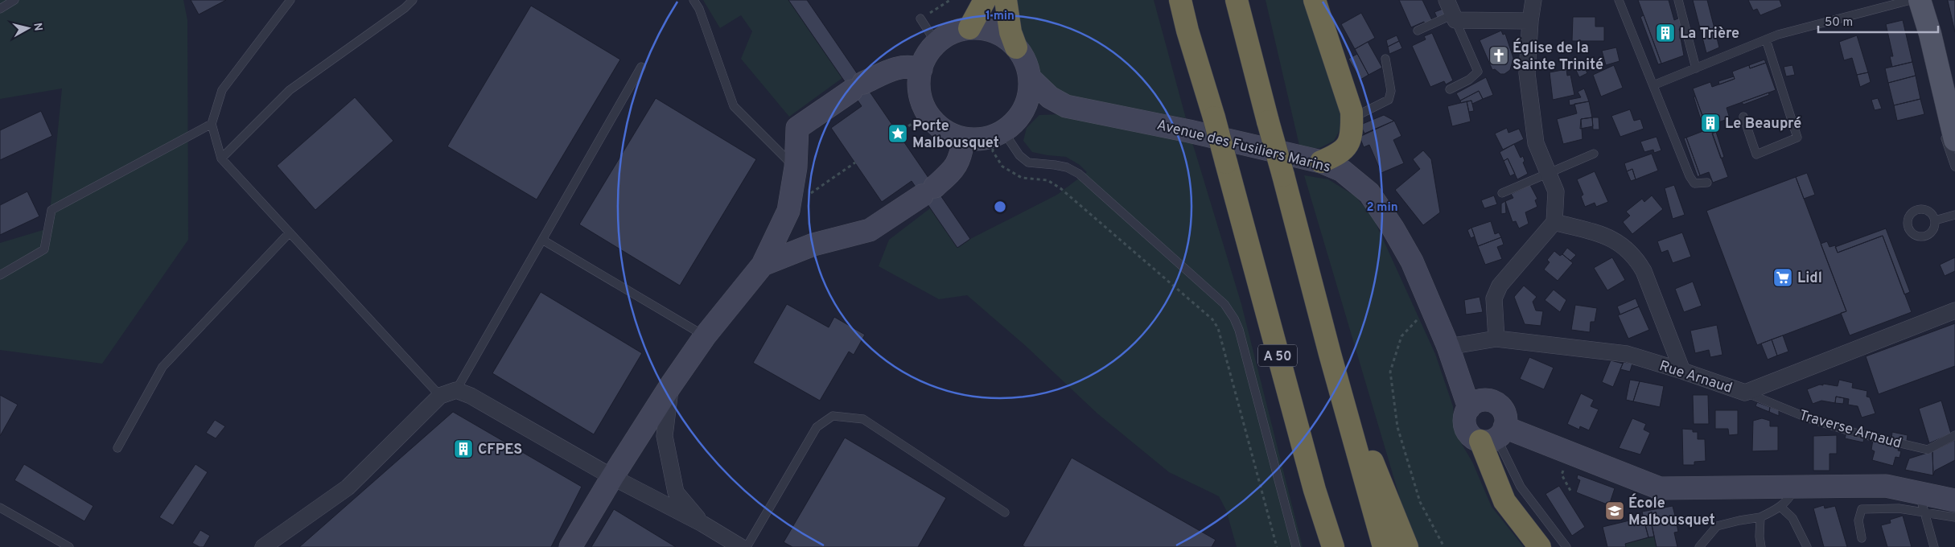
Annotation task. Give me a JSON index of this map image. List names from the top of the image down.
{
  "streets": {
    "highway": ["A 50"],
    "street": ["Avenue des Fusiliers Marins", "Rue Arnaud"],
    "lane": ["Traverse Arnaud"]
  },
  "crossings": [
    ["Avenue des Fusiliers Marins", "Rue Arnaud"],
    ["Rue Arnaud", "Traverse Arnaud"]
  ],
  "places": {
    "building": ["La Trière", "Le Beaupré", "CFPES"],
    "church": ["Église de la Sainte Trinité"],
    "place": ["Porte Malbousquet"],
    "supermarket": ["Lidl"],
    "school or university": ["École Malbousquet"]
  },
  "scale_bar": "50 m",
  "north": "right",
  "rings": ["1 min", "2 min"]
}
